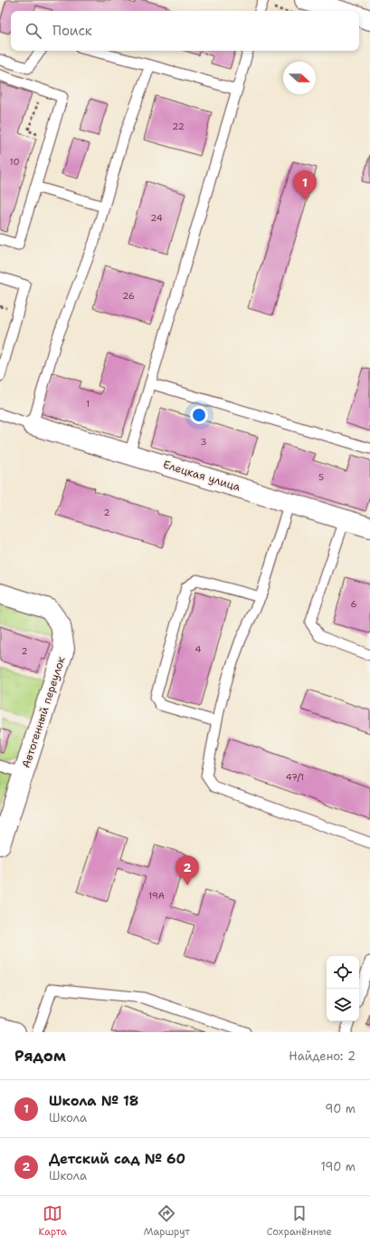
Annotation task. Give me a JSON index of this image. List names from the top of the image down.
{
  "streets": {
    "street": ["Елецкая улица", "Автогенный переулок"]
  },
  "house_numbers": [
    "22",
    "10",
    "24",
    "26",
    "1",
    "3",
    "5",
    "2",
    "6",
    "4",
    "2",
    "47/1",
    "19А"
  ],
  "north": "right",
  "page": {
    "search": "Поиск",
    "pins": ["1", "2"],
    "heading": ["Рядом", "Найдено: 2"],
    "list": [
      {
        "mark": "1",
        "name": "Школа № 18",
        "note": "Школа",
        "value": "90 m"
      },
      {
        "mark": "2",
        "name": "Детский сад № 60",
        "note": "Школа",
        "value": "190 m"
      }
    ],
    "nav": ["Карта", "Маршрут", "Сохранённые"]
  }
}
